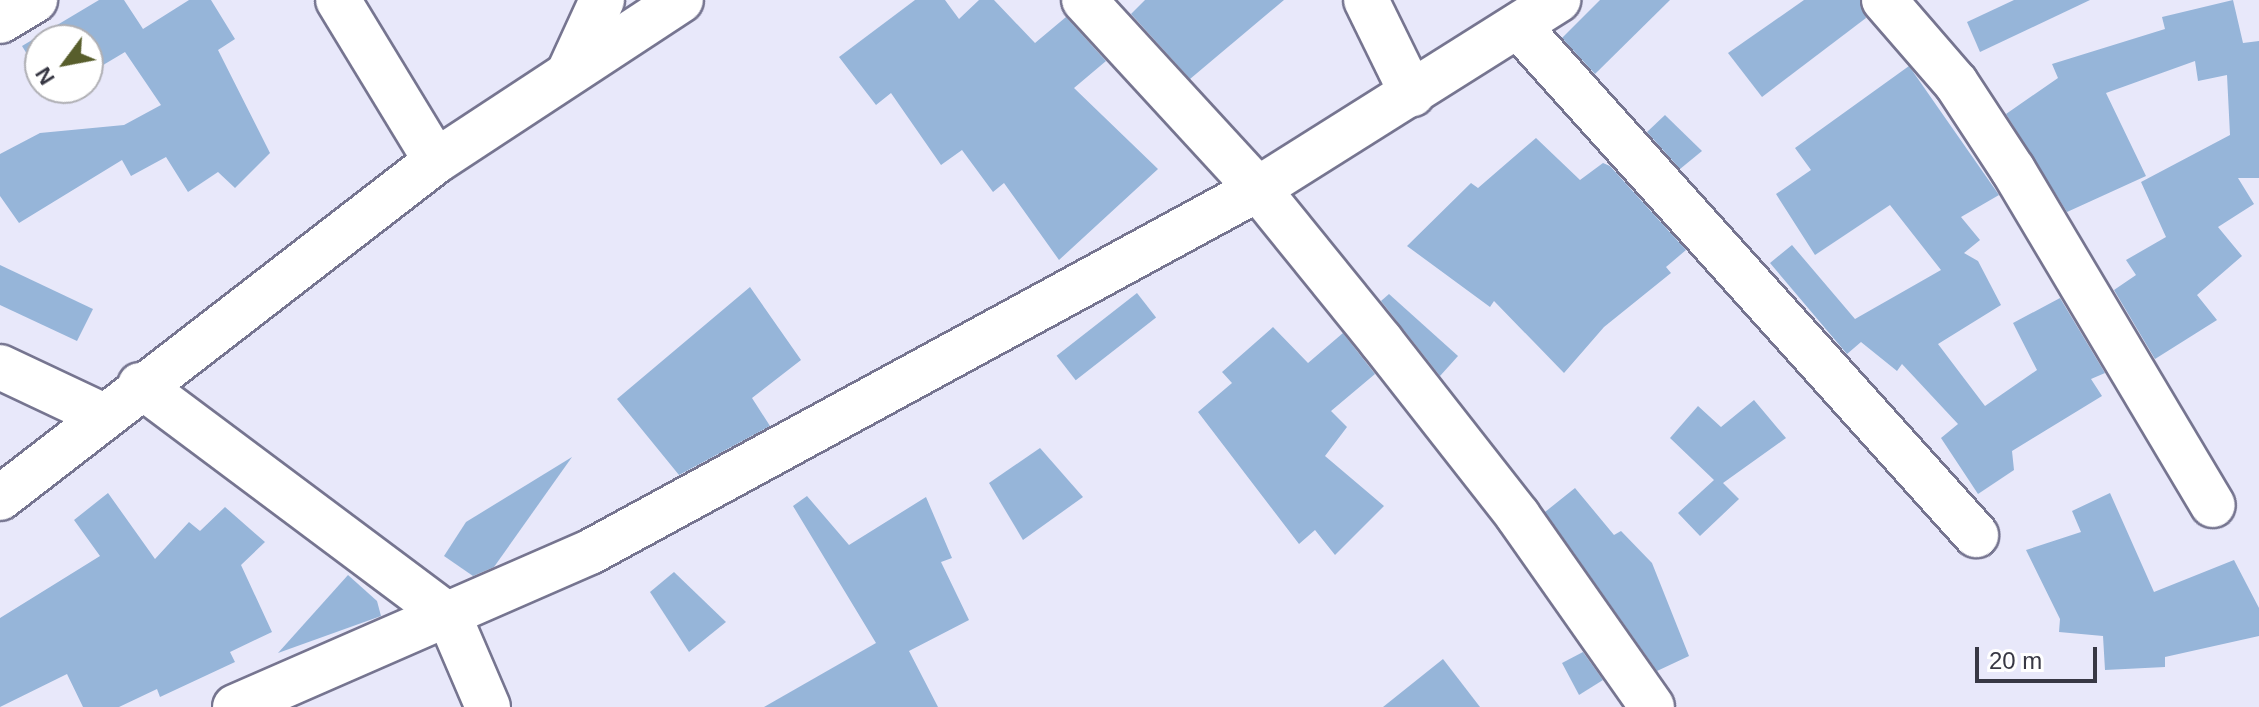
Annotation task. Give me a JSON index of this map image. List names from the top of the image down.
{
  "scale_bar": "20 m",
  "north": "bottom left"
}
